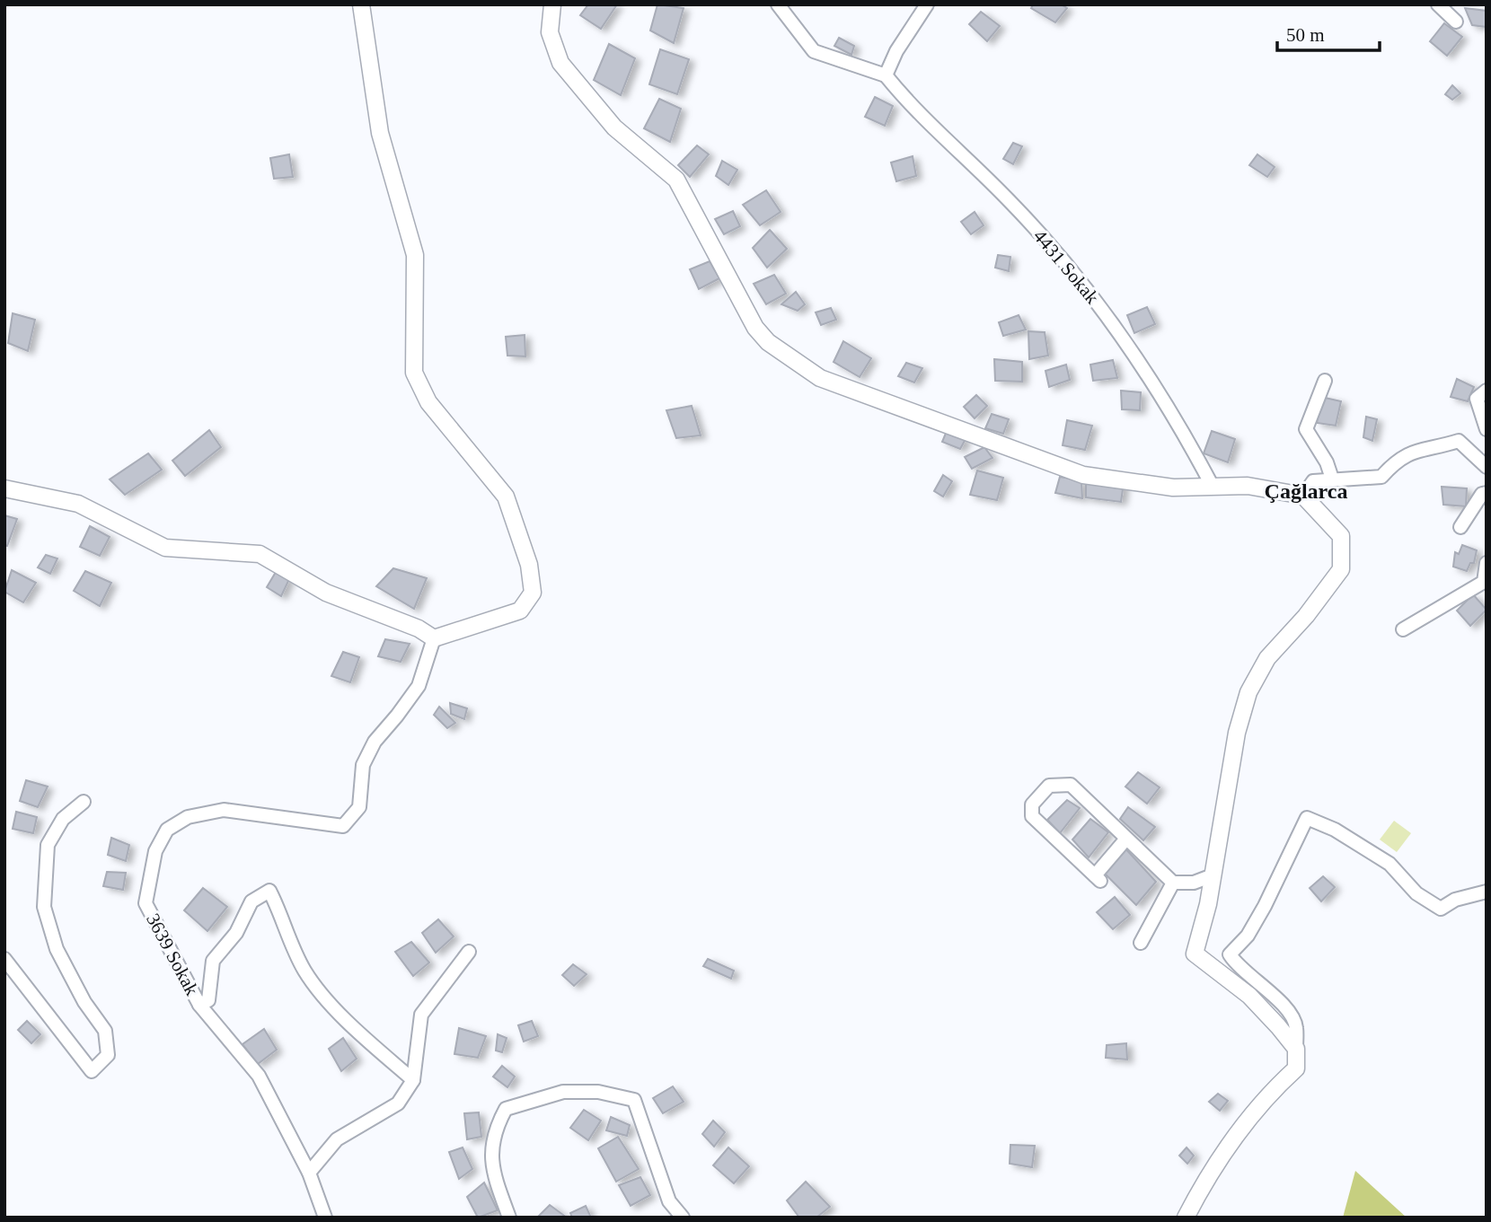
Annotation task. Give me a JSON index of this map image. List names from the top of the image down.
{
  "streets": {
    "street": ["4431 Sokak", "3639 Sokak"]
  },
  "districts": ["Çağlarca"],
  "scale_bar": "50 m"
}
